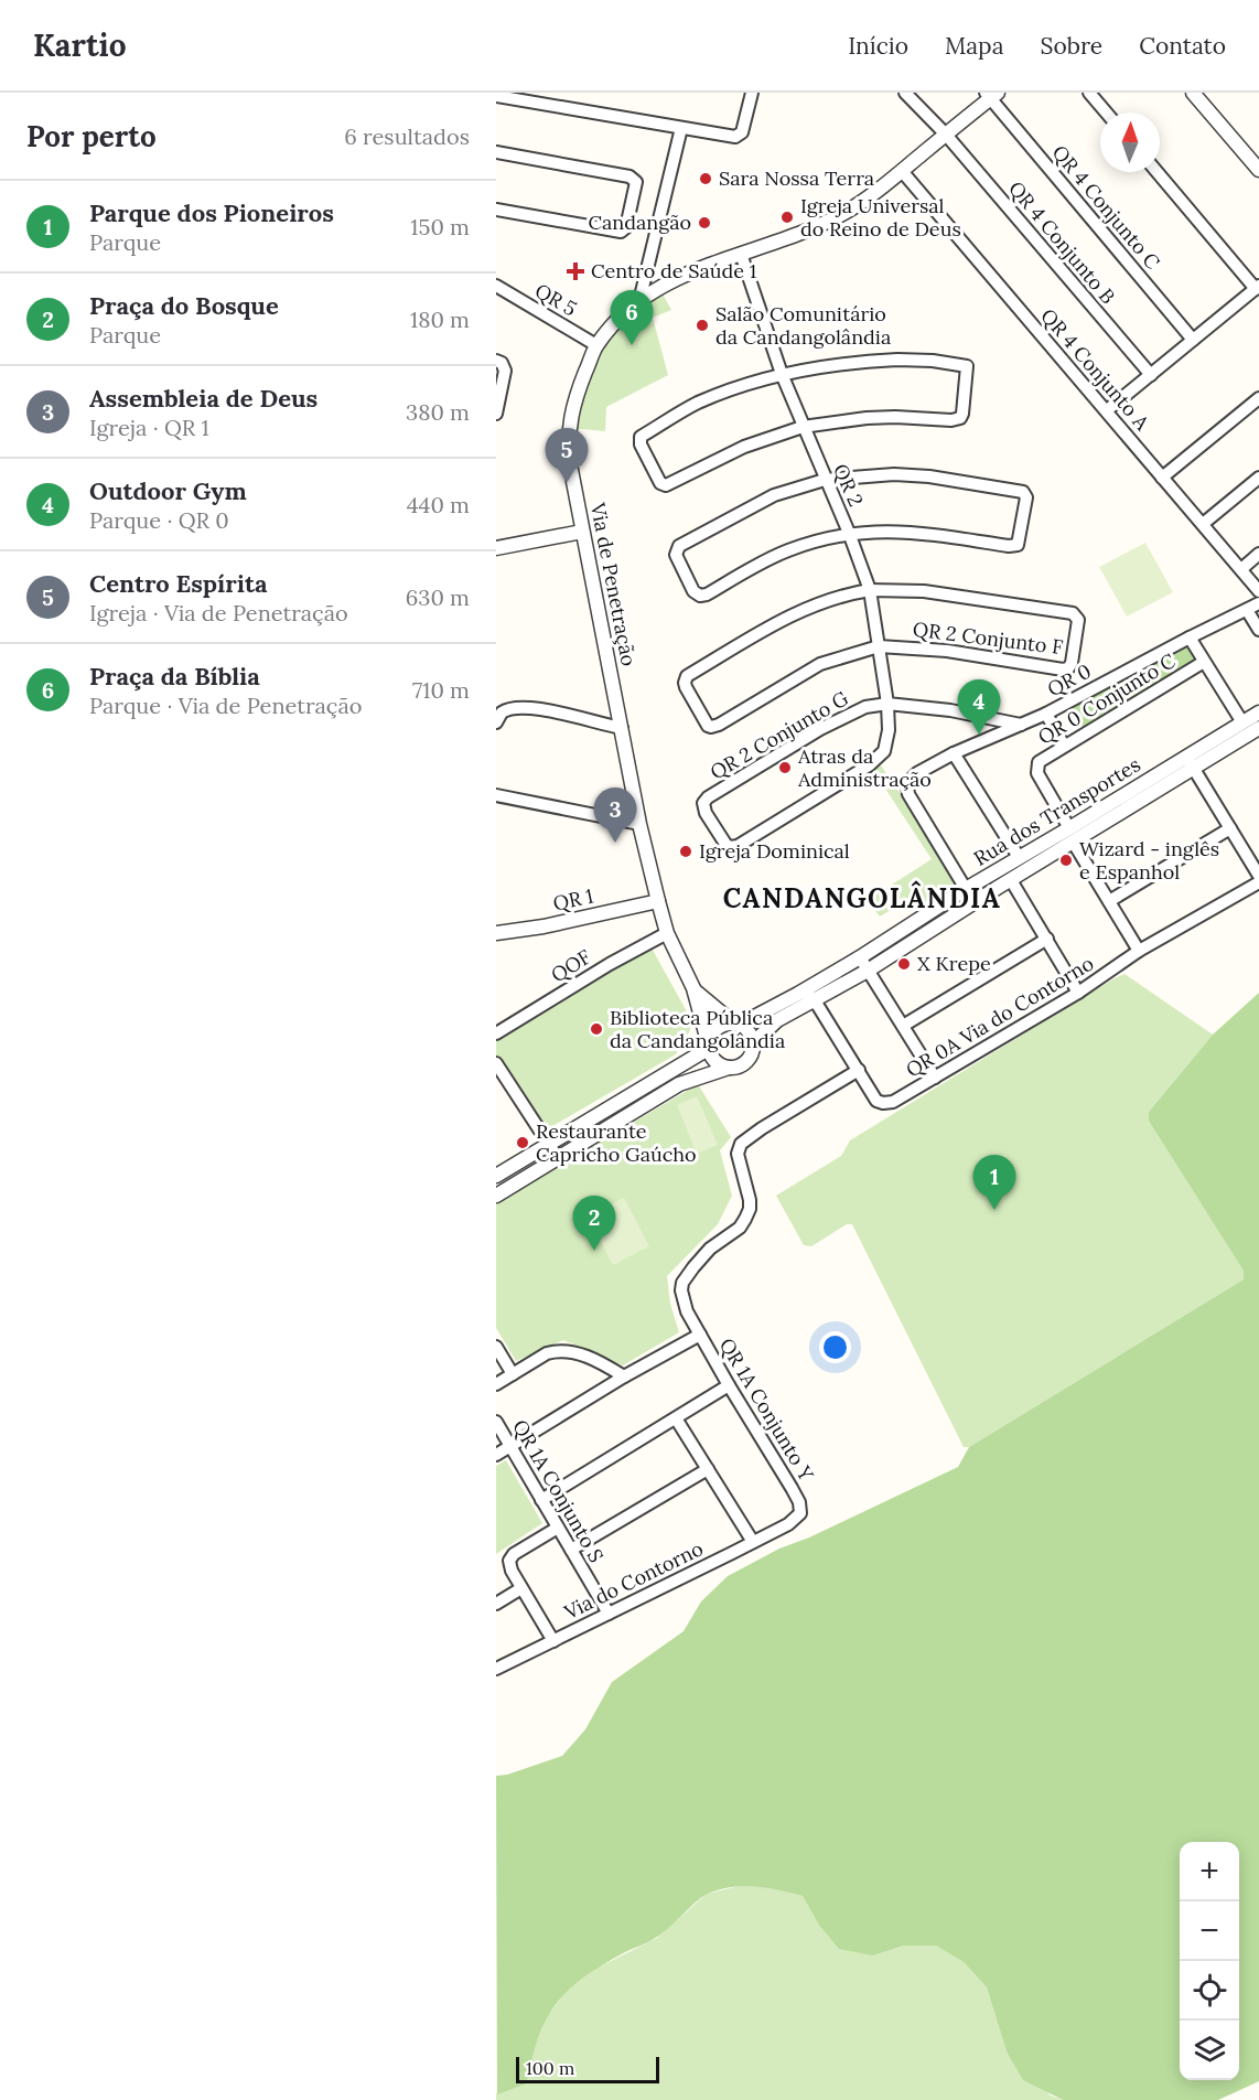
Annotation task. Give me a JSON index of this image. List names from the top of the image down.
{
  "streets": {
    "street": [
      "QR 4 Conjunto C",
      "QR 4 Conjunto B",
      "QR 5",
      "QR 4 Conjunto A",
      "QR 2",
      "Via de Penetração",
      "QR 2 Conjunto F",
      "QR 0",
      "QR 0 Conjunto C",
      "QR 2 Conjunto G",
      "Rua dos Transportes",
      "QR 1",
      "QOF",
      "QR 0A Via do Contorno",
      "QR 1A Conjunto Y",
      "QR 1A Conjunto S",
      "Via do Contorno"
    ]
  },
  "crossings": [
    ["QR 4 Conjunto C", "Via de Penetração"],
    ["QR 4 Conjunto B", "Via de Penetração"],
    ["QR 5", "Via de Penetração"],
    ["QR 4 Conjunto A", "Via de Penetração"],
    ["QR 2", "Via de Penetração"],
    ["QR 2", "QR 2 Conjunto F"],
    ["QR 2", "QR 2 Conjunto G"],
    ["Via de Penetração", "Rua dos Transportes"],
    ["Via de Penetração", "QR 1"],
    ["Via de Penetração", "QOF"],
    ["QR 0", "Rua dos Transportes"],
    ["QR 0 Conjunto C", "Rua dos Transportes"],
    ["QR 0A Via do Contorno", "QR 1A Conjunto Y"],
    ["QR 1A Conjunto Y", "Via do Contorno"],
    ["QR 1A Conjunto S", "Via do Contorno"]
  ],
  "districts": ["CANDANGOLÂNDIA"],
  "places": {
    "other": [
      "Sara Nossa Terra",
      "Igreja Universal do Reino de Deus",
      "Candangão",
      "Salão Comunitário da Candangolândia",
      "Atras da Administração",
      "Igreja Dominical",
      "Wizard - inglês e Espanhol",
      "X Krepe",
      "Biblioteca Pública da Candangolândia",
      "Restaurante Capricho Gaúcho"
    ],
    "health": ["Centro de Saúde 1"]
  },
  "scale_bar": "100 m",
  "north": "top",
  "page": {
    "header": "Kartio",
    "nav": [
      "Início",
      "Mapa",
      "Sobre",
      "Contato"
    ],
    "heading": ["Por perto", "6 resultados"],
    "list": [
      {
        "mark": "1",
        "name": "Parque dos Pioneiros",
        "note": "Parque",
        "value": "150 m"
      },
      {
        "mark": "2",
        "name": "Praça do Bosque",
        "note": "Parque",
        "value": "180 m"
      },
      {
        "mark": "3",
        "name": "Assembleia de Deus",
        "note": "Igreja · QR 1",
        "value": "380 m"
      },
      {
        "mark": "4",
        "name": "Outdoor Gym",
        "note": "Parque · QR 0",
        "value": "440 m"
      },
      {
        "mark": "5",
        "name": "Centro Espírita",
        "note": "Igreja · Via de Penetração",
        "value": "630 m"
      },
      {
        "mark": "6",
        "name": "Praça da Bíblia",
        "note": "Parque · Via de Penetração",
        "value": "710 m"
      }
    ],
    "pins": [
      "6",
      "5",
      "4",
      "3",
      "1",
      "2"
    ],
    "map_buttons": ["+", "−"],
    "scale": "100 m"
  }
}
